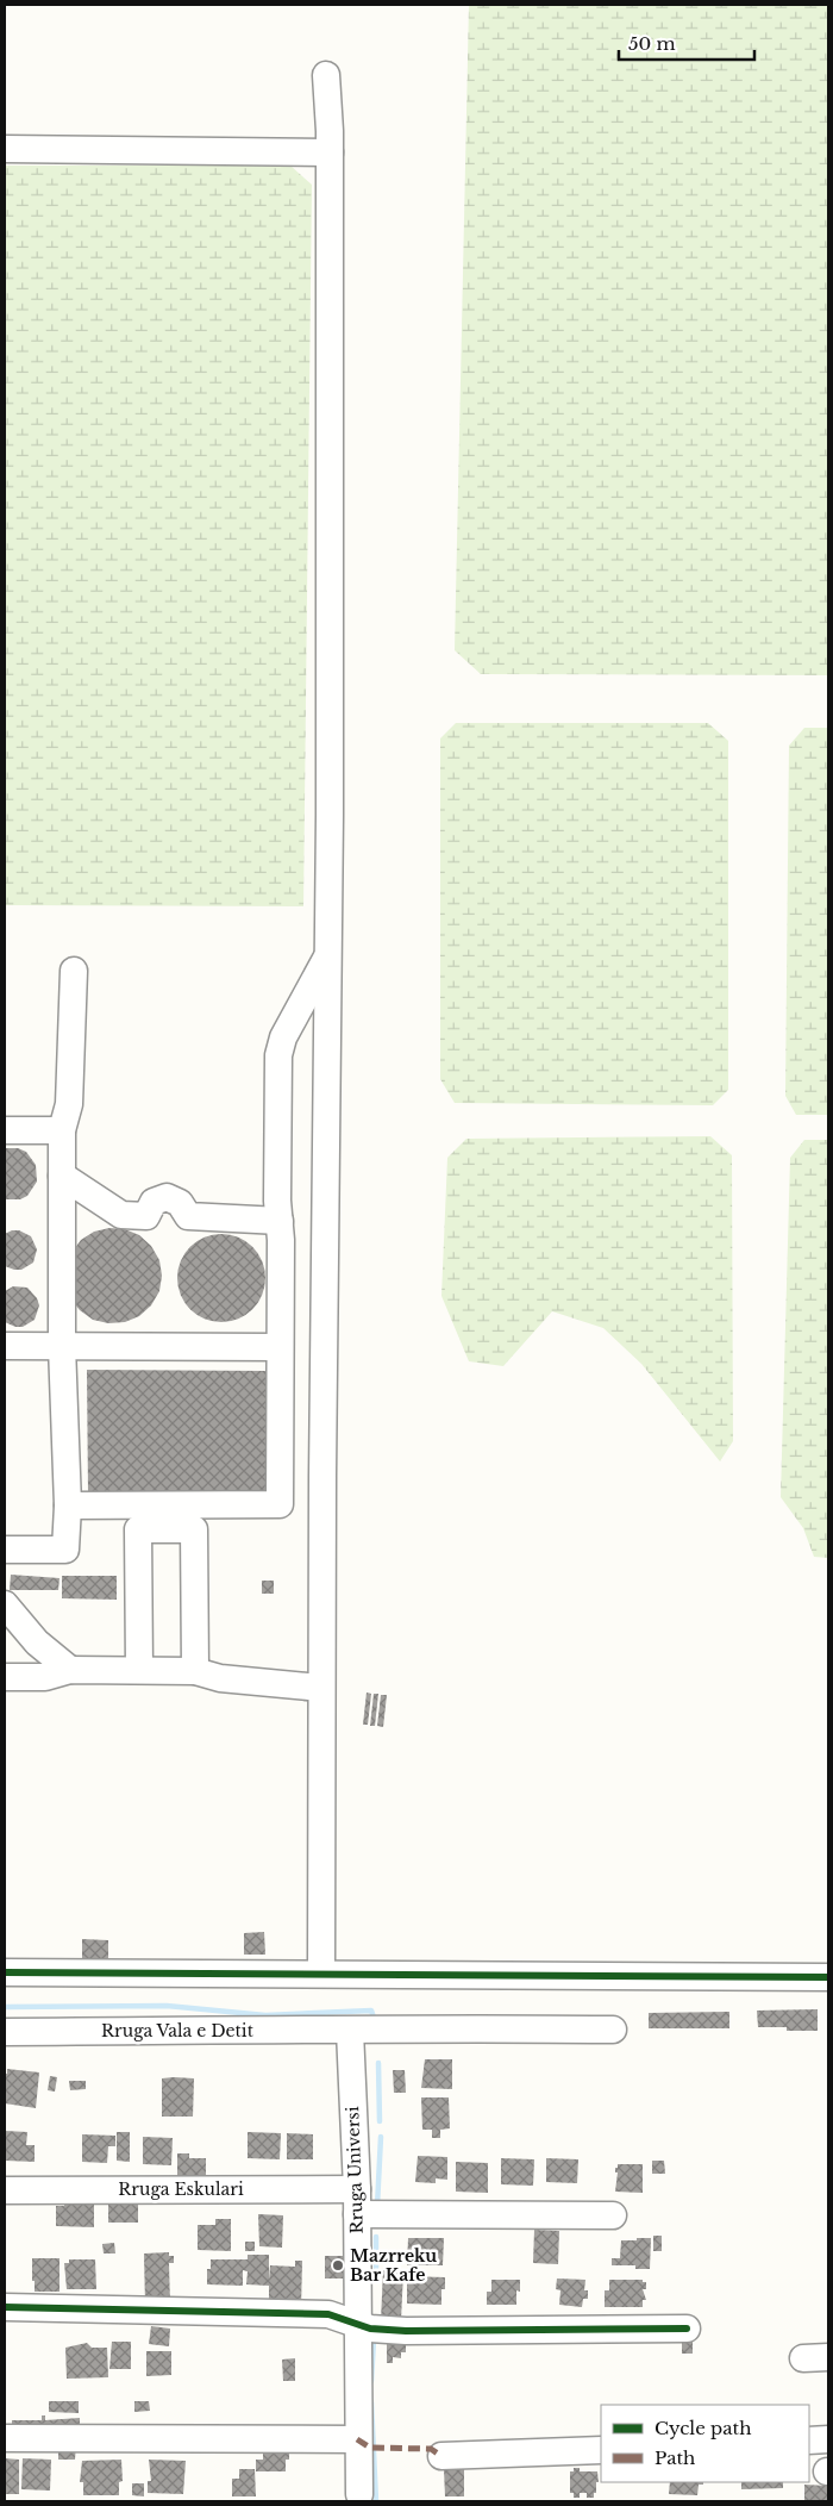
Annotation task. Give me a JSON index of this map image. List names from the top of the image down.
{
  "streets": {
    "street": ["Rruga Vala e Detit", "Rruga Universi", "Rruga Eskulari"]
  },
  "crossings": [
    ["Rruga Vala e Detit", "Rruga Universi"],
    ["Rruga Universi", "Rruga Eskulari"]
  ],
  "places": ["Mazrreku Bar Kafe"],
  "legend": ["Cycle path", "Path"],
  "scale_bar": "50 m"
}
